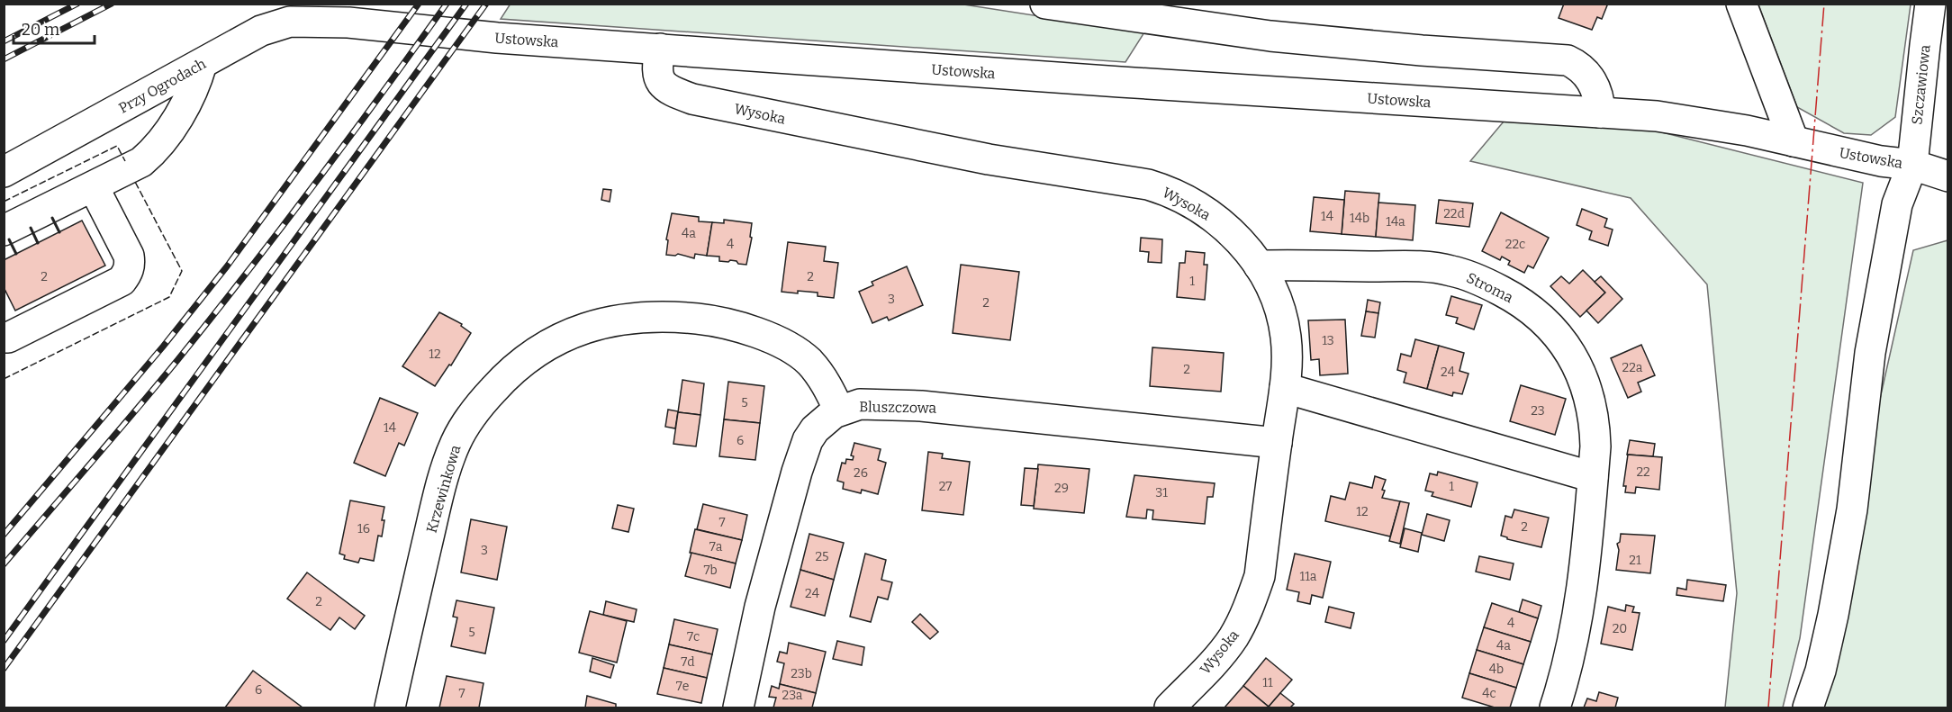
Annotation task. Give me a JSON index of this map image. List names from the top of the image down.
{
  "streets": {
    "street": [
      "Ustowska",
      "Szczawiowa",
      "Przy Ogrodach",
      "Wysoka",
      "Stroma",
      "Bluszczowa",
      "Krzewinkowa"
    ]
  },
  "crossings": [
    ["Ustowska", "Szczawiowa"],
    ["Ustowska", "Przy Ogrodach"],
    ["Ustowska", "Wysoka"],
    ["Wysoka", "Stroma"],
    ["Wysoka", "Bluszczowa"],
    ["Bluszczowa", "Krzewinkowa"]
  ],
  "house_numbers": [
    "22d",
    "14",
    "14b",
    "14a",
    "4a",
    "4",
    "22c",
    "2",
    "2",
    "1",
    "3",
    "2",
    "13",
    "12",
    "22a",
    "2",
    "24",
    "5",
    "23",
    "14",
    "6",
    "22",
    "26",
    "27",
    "1",
    "29",
    "31",
    "12",
    "7",
    "2",
    "16",
    "7a",
    "3",
    "25",
    "21",
    "7b",
    "11a",
    "24",
    "2",
    "4",
    "20",
    "5",
    "7c",
    "4a",
    "7d",
    "4b",
    "23b",
    "11",
    "7e",
    "6",
    "7",
    "4c",
    "23a"
  ],
  "scale_bar": "20 m"
}
